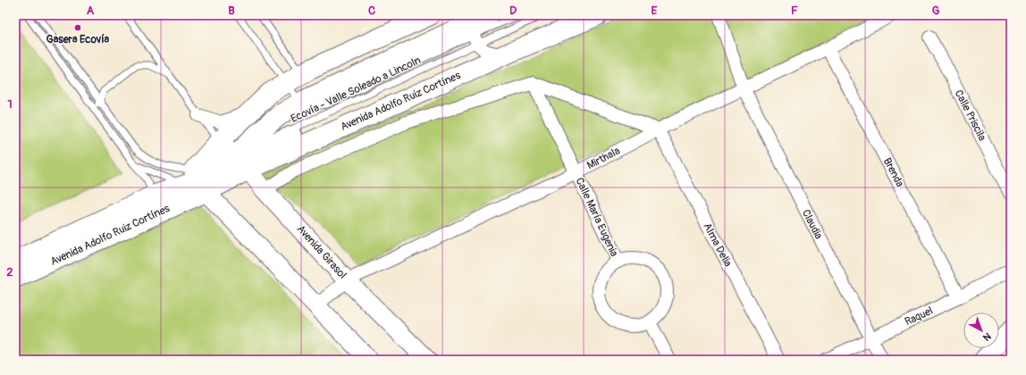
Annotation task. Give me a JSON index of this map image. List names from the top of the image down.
{
  "streets": {
    "main road": ["Avenida Adolfo Ruiz Cortínes"],
    "street": [
      "Calle Priscila",
      "Mirthala",
      "Brenda",
      "Calle María Eugenia",
      "Claudia",
      "Alma Delia",
      "Avenida Girasol",
      "Raquel"
    ],
    "lane": ["Ecovía - Valle Soleado a Lincoln"]
  },
  "crossings": [
    ["Ecovía - Valle Soleado a Lincoln", "Avenida Adolfo Ruiz Cortínes"],
    ["Ecovía - Valle Soleado a Lincoln", "Avenida Girasol"],
    ["Avenida Adolfo Ruiz Cortínes", "Avenida Girasol"],
    ["Mirthala", "Brenda"],
    ["Mirthala", "Calle María Eugenia"],
    ["Mirthala", "Claudia"],
    ["Mirthala", "Alma Delia"],
    ["Mirthala", "Avenida Girasol"],
    ["Brenda", "Raquel"],
    ["Claudia", "Raquel"]
  ],
  "places": ["Gasera Ecovía"],
  "north": "bottom right",
  "grid": {
    "columns": [
      "A",
      "B",
      "C",
      "D",
      "E",
      "F",
      "G"
    ],
    "rows": ["1", "2"]
  }
}
